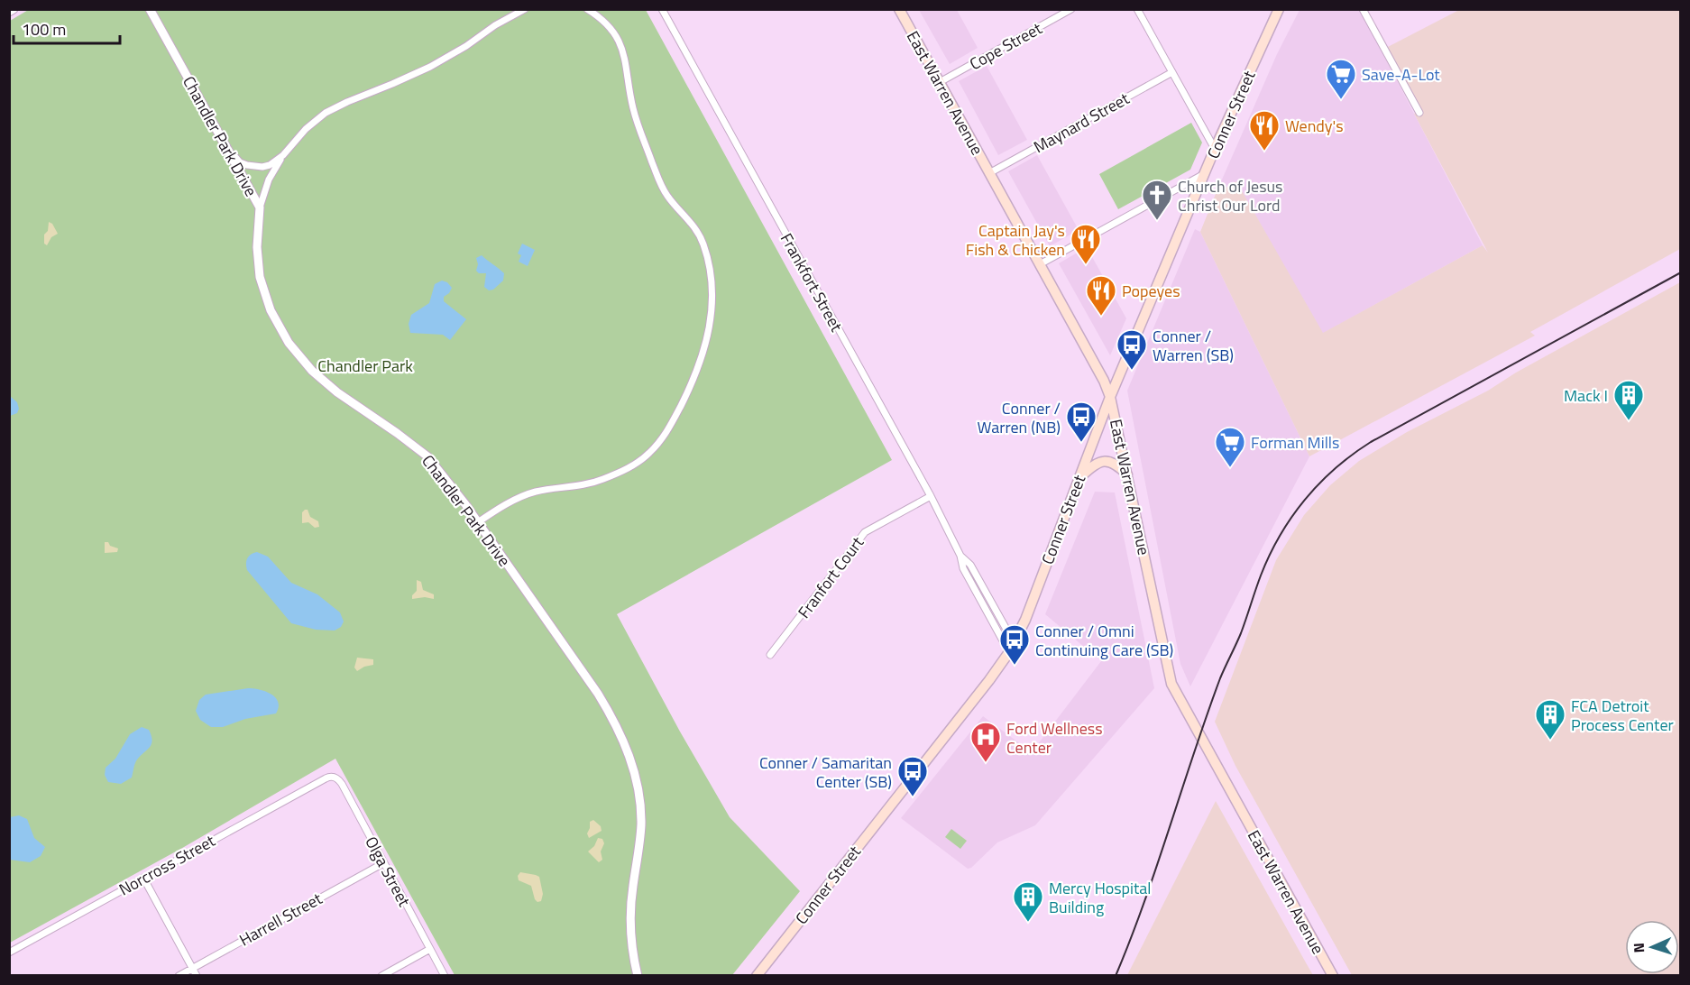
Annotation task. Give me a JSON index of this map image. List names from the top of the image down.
{
  "streets": {
    "main road": ["East Warren Avenue", "Conner Street"],
    "street": [
      "Cope Street",
      "Maynard Street",
      "Chandler Park Drive",
      "Frankfort Street",
      "Franfort Court",
      "Norcross Street",
      "Olga Street",
      "Harrell Street"
    ]
  },
  "crossings": [
    ["Cope Street", "East Warren Avenue"],
    ["East Warren Avenue", "Conner Street"],
    ["East Warren Avenue", "Maynard Street"],
    ["Frankfort Street", "Franfort Court"],
    ["Norcross Street", "Olga Street"],
    ["Olga Street", "Harrell Street"]
  ],
  "parks": ["Chandler Park"],
  "places": {
    "supermarket": ["Save-A-Lot", "Forman Mills"],
    "restaurant": ["Wendy's", "Captain Jay's Fish & Chicken", "Popeyes"],
    "church": ["Church of Jesus Christ Our Lord"],
    "bus stop": [
      "Conner / Warren (SB)",
      "Conner / Warren (NB)",
      "Conner / Omni Continuing Care (SB)",
      "Conner / Samaritan Center (SB)"
    ],
    "building": ["Mack I", "FCA Detroit Process Center", "Mercy Hospital Building"],
    "hospital": ["Ford Wellness Center"]
  },
  "scale_bar": "100 m",
  "north": "left"
}
